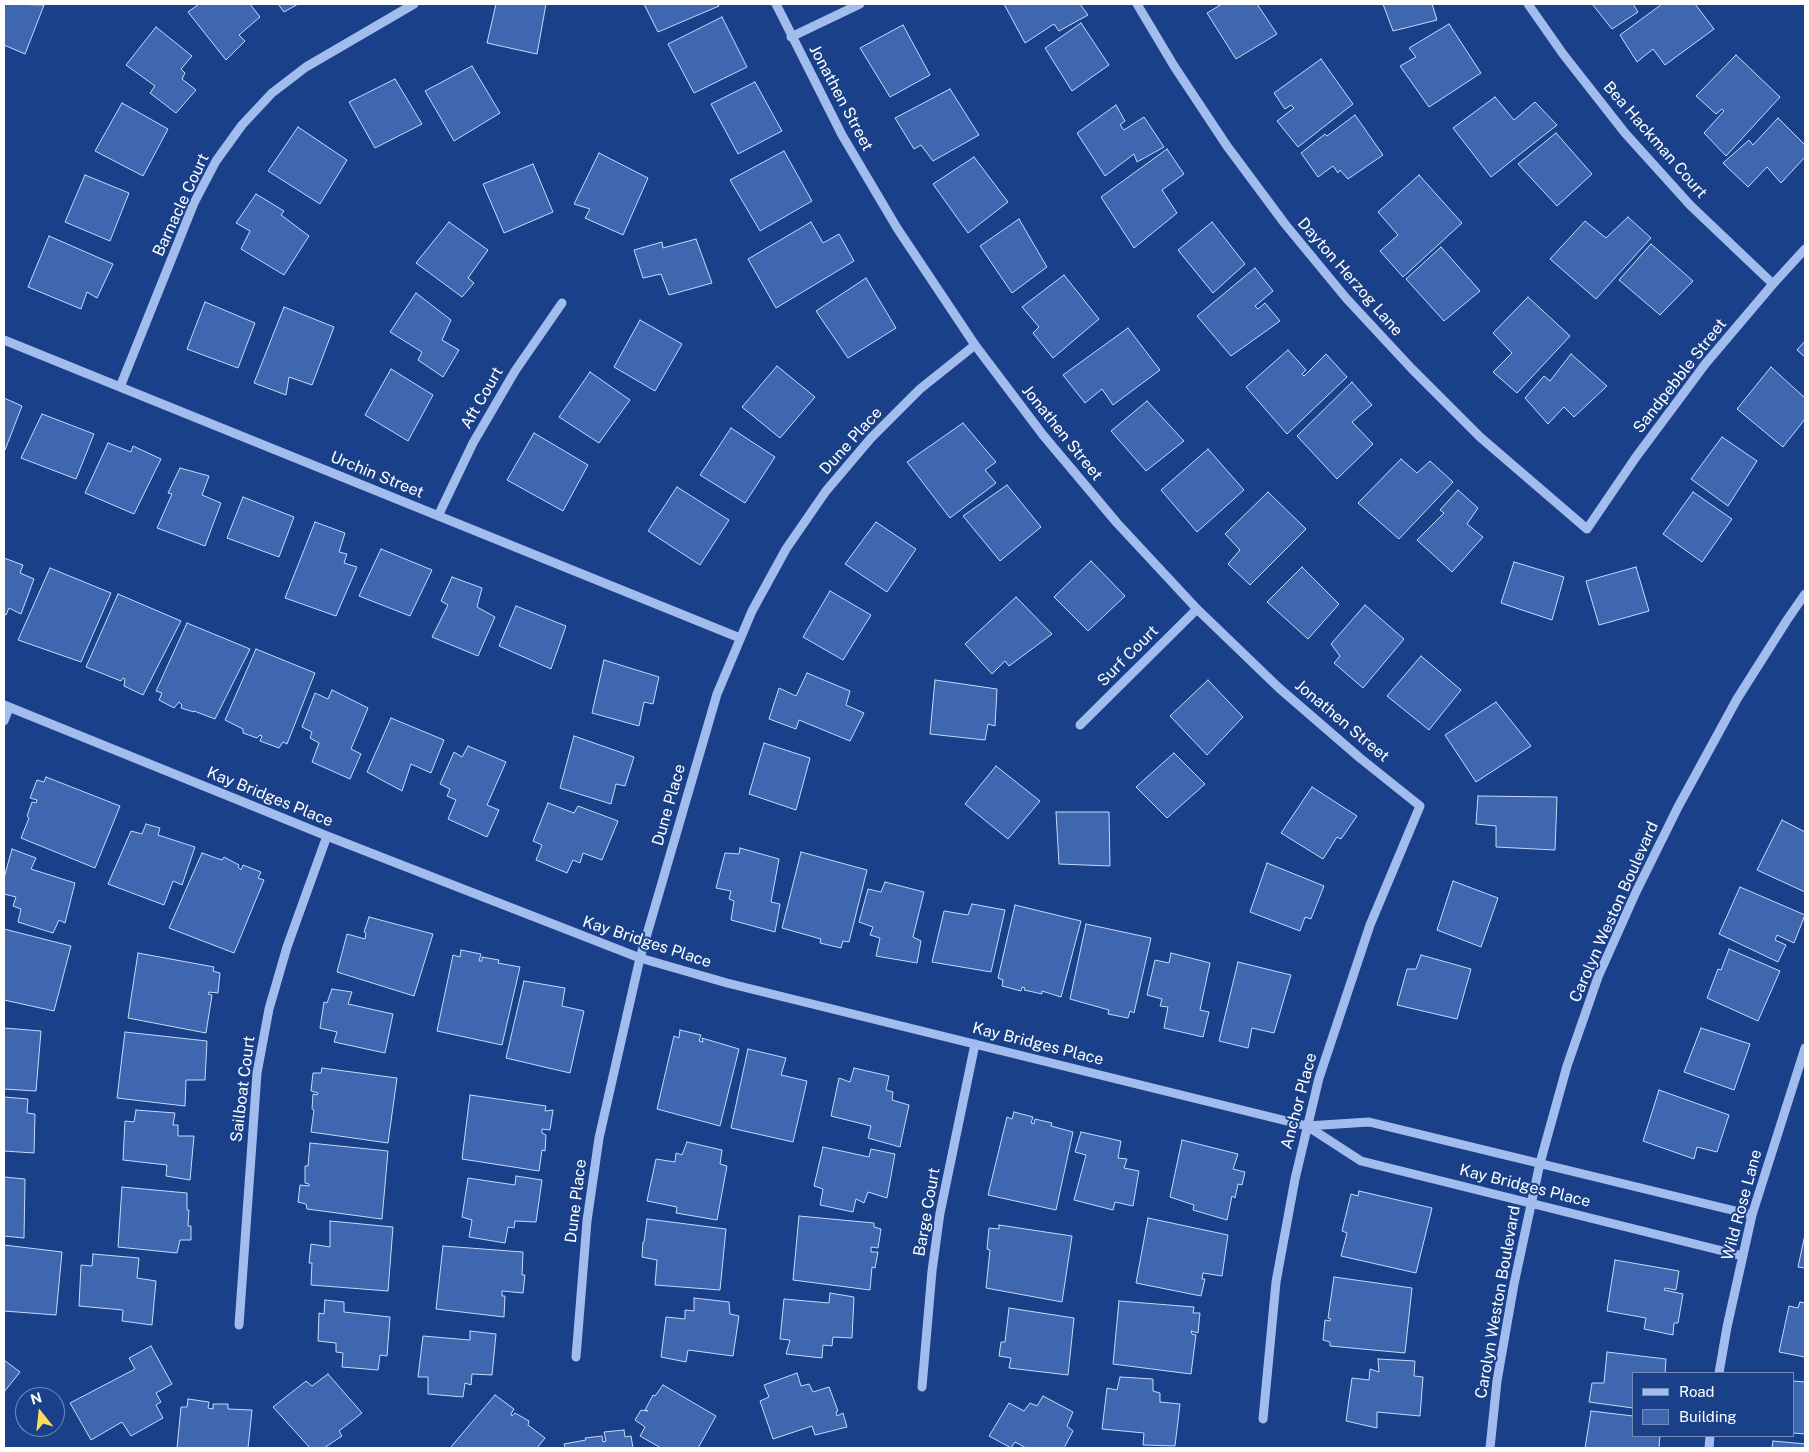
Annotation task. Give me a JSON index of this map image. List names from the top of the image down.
{
  "streets": {
    "street": [
      "Jonathen Street",
      "Bea Hackman Court",
      "Barnacle Court",
      "Dayton Herzog Lane",
      "Sandpebble Street",
      "Aft Court",
      "Dune Place",
      "Urchin Street",
      "Surf Court",
      "Kay Bridges Place",
      "Carolyn Weston Boulevard",
      "Sailboat Court",
      "Anchor Place",
      "Wild Rose Lane",
      "Barge Court"
    ]
  },
  "crossings": [
    ["Jonathen Street", "Dune Place"],
    ["Jonathen Street", "Surf Court"],
    ["Jonathen Street", "Anchor Place"],
    ["Bea Hackman Court", "Sandpebble Street"],
    ["Barnacle Court", "Urchin Street"],
    ["Dayton Herzog Lane", "Sandpebble Street"],
    ["Aft Court", "Urchin Street"],
    ["Dune Place", "Urchin Street"],
    ["Dune Place", "Kay Bridges Place"],
    ["Kay Bridges Place", "Carolyn Weston Boulevard"],
    ["Kay Bridges Place", "Sailboat Court"],
    ["Kay Bridges Place", "Anchor Place"],
    ["Kay Bridges Place", "Wild Rose Lane"],
    ["Kay Bridges Place", "Barge Court"]
  ],
  "legend": ["Road", "Building"],
  "north": "top"
}
